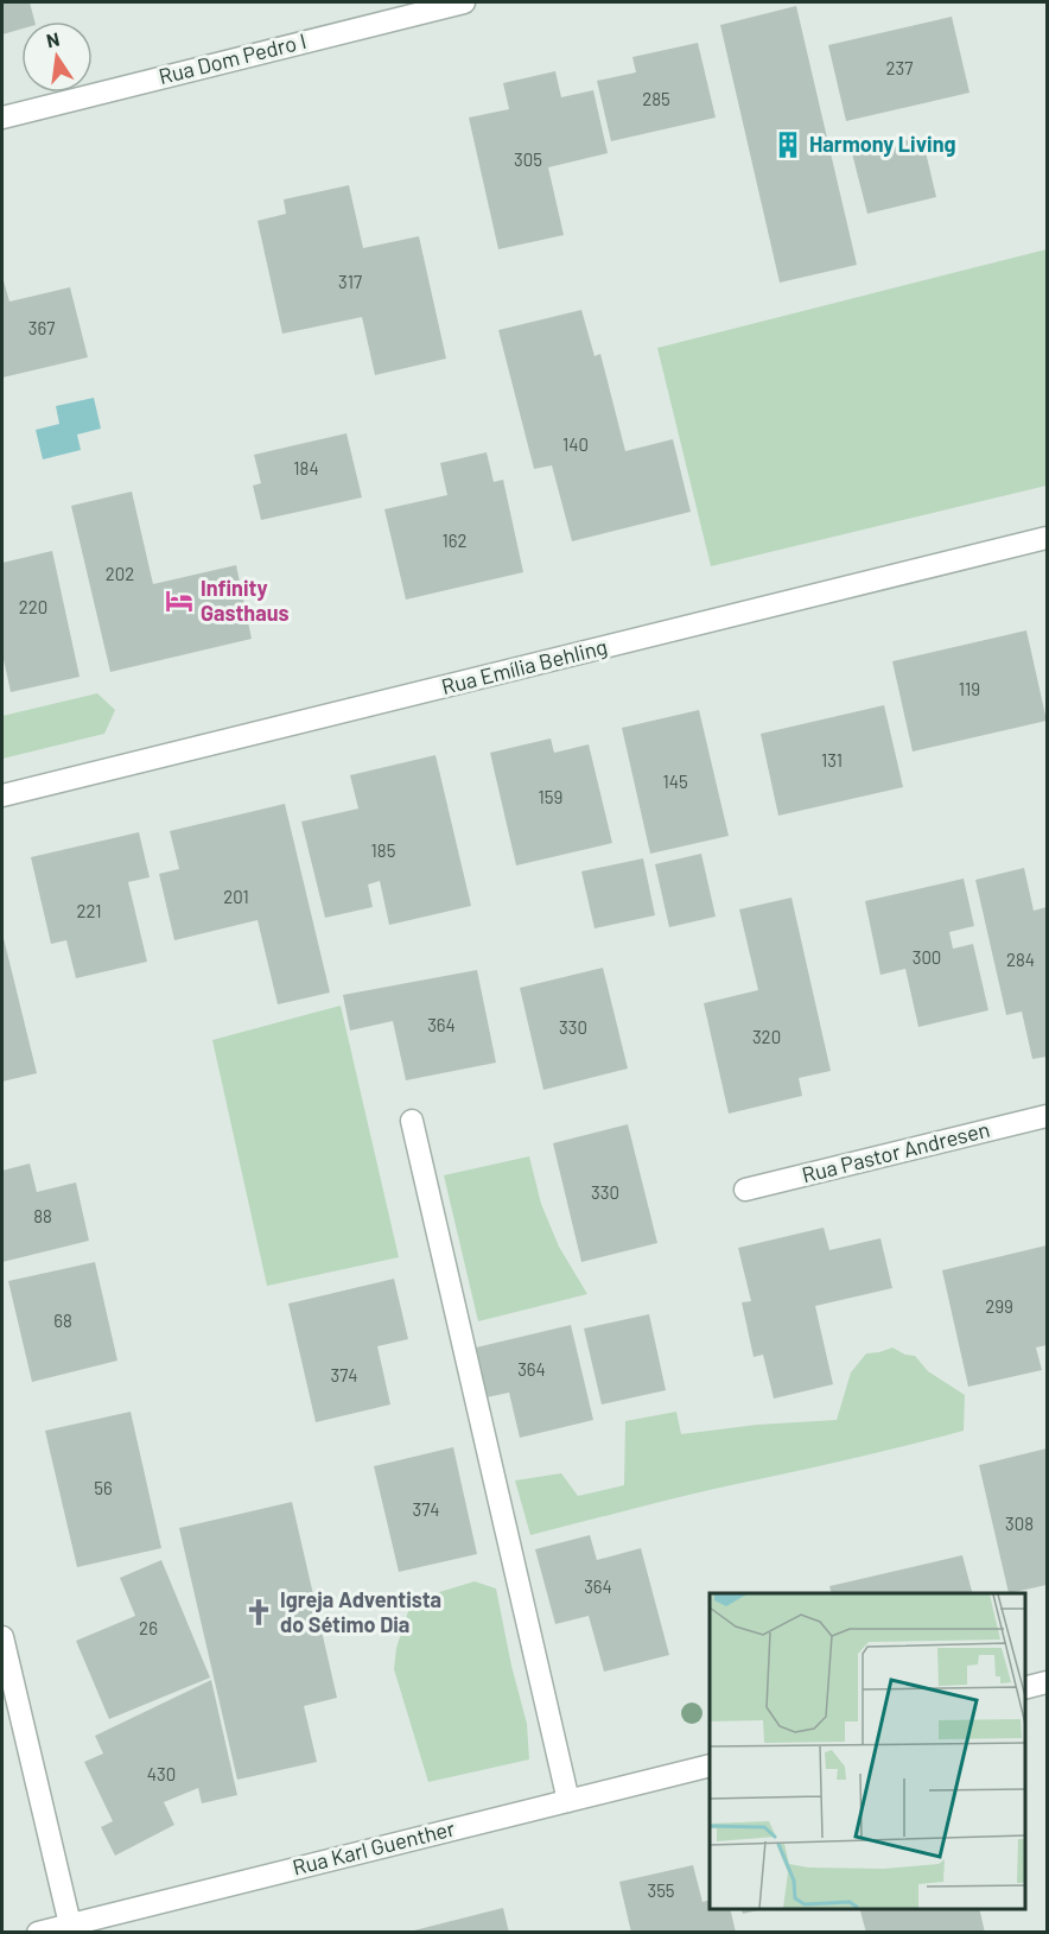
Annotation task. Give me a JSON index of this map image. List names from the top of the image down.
{
  "streets": {
    "street": [
      "Rua Dom Pedro I",
      "Rua Emília Behling",
      "Rua Pastor Andresen",
      "Rua Karl Guenther"
    ]
  },
  "places": {
    "building": ["Harmony Living"],
    "hotel": ["Infinity Gasthaus"],
    "church": ["Igreja Adventista do Sétimo Dia"]
  },
  "house_numbers": [
    "237",
    "285",
    "305",
    "317",
    "367",
    "140",
    "184",
    "162",
    "202",
    "220",
    "119",
    "131",
    "145",
    "159",
    "185",
    "201",
    "221",
    "300",
    "284",
    "364",
    "330",
    "320",
    "330",
    "88",
    "299",
    "68",
    "364",
    "374",
    "56",
    "374",
    "308",
    "364",
    "26",
    "430",
    "355"
  ],
  "north": "top"
}
